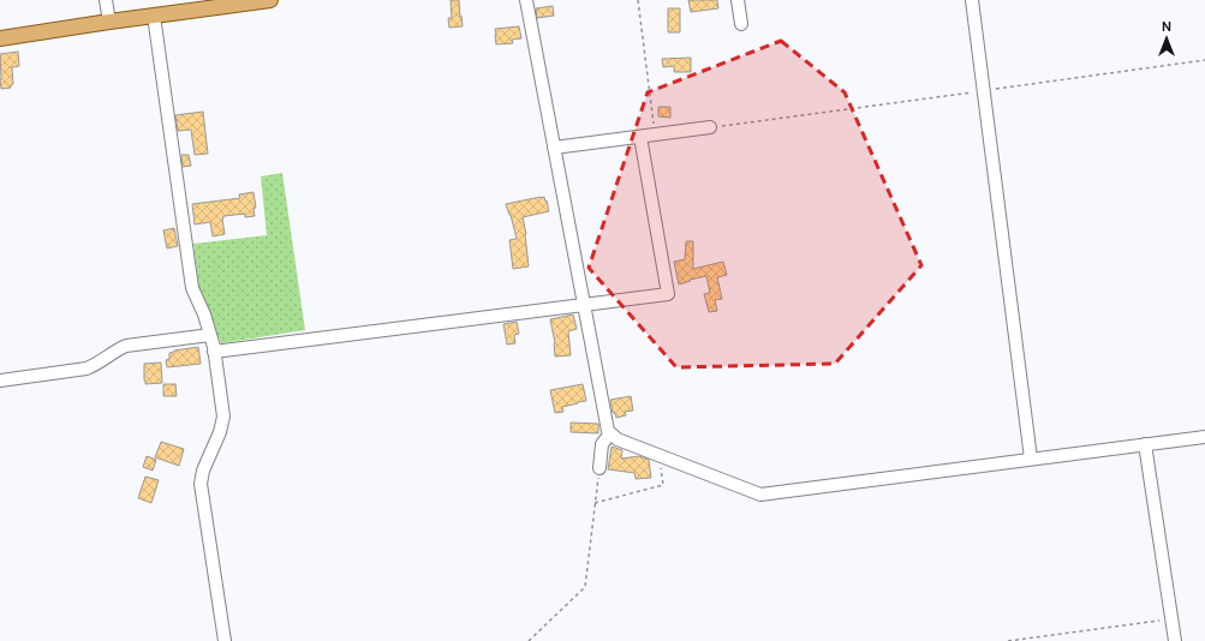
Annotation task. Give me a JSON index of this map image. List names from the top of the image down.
{
  "north": "top"
}
